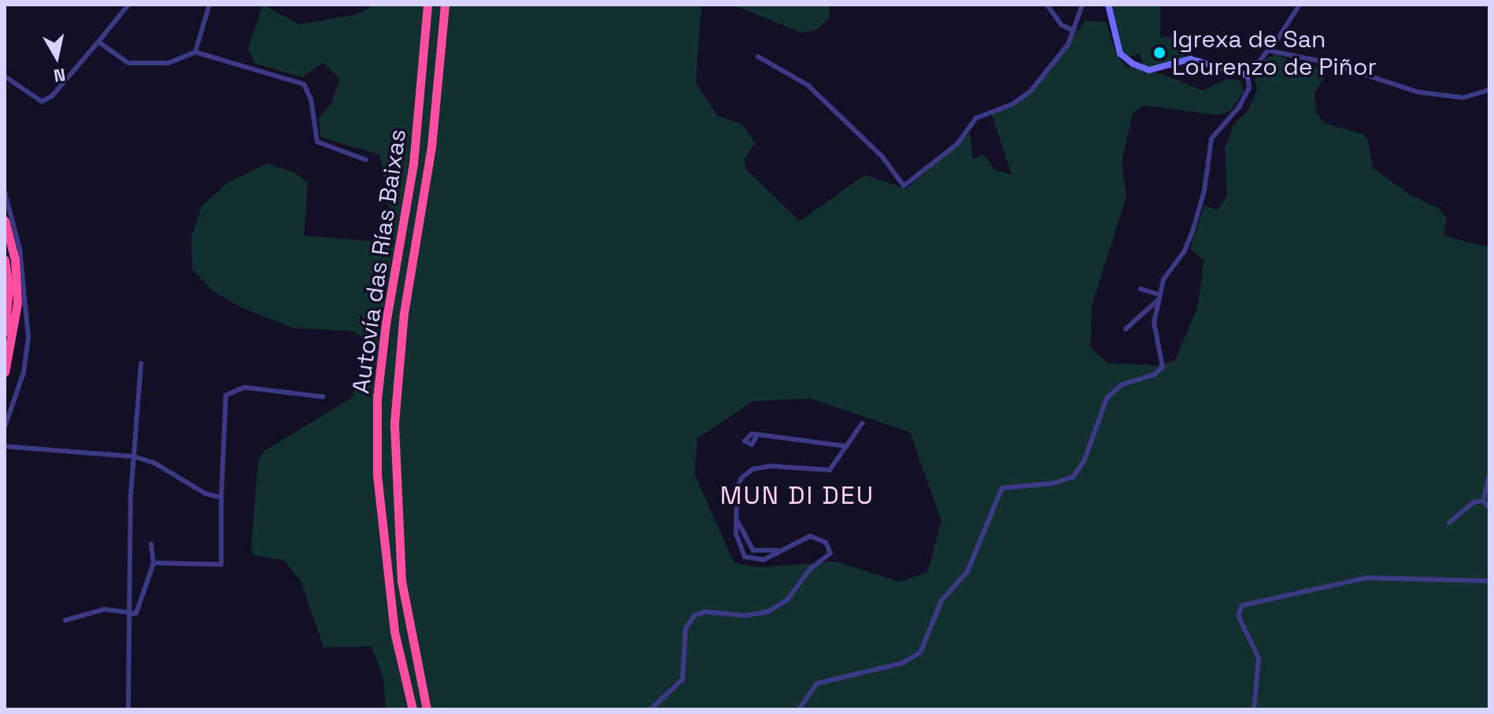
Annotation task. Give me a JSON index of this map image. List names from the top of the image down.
{
  "streets": {
    "highway": ["Autovía das Rías Baixas"]
  },
  "districts": ["MUN DI DEU"],
  "places": ["Igrexa de San Lourenzo de Piñor"],
  "north": "bottom"
}
